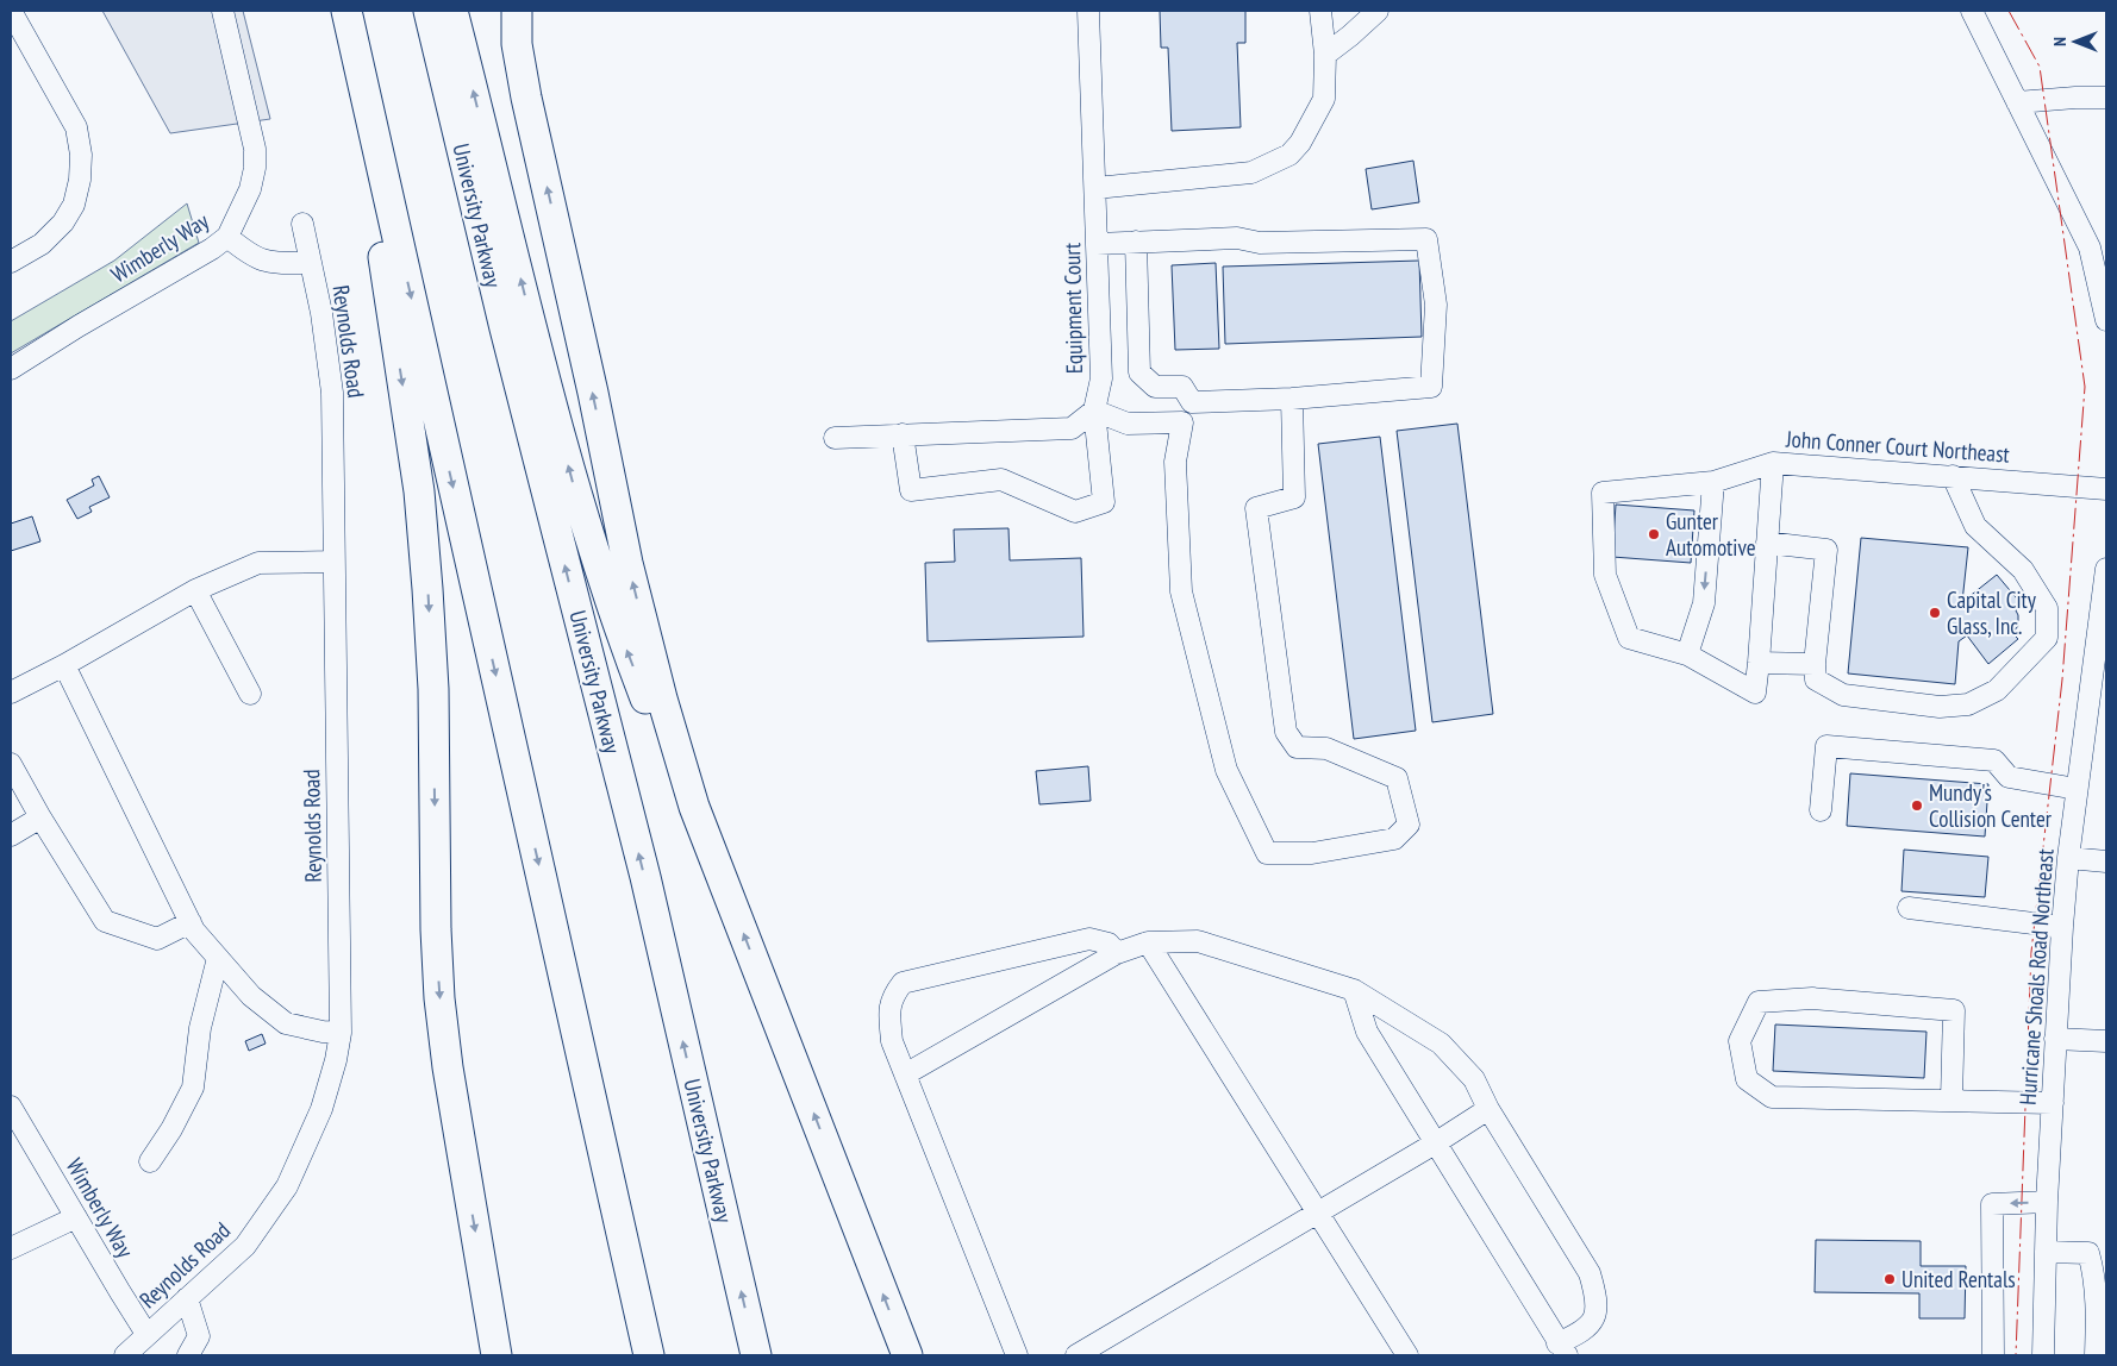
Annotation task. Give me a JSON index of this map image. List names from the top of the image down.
{
  "streets": {
    "highway": ["University Parkway"],
    "street": [
      "Wimberly Way",
      "Equipment Court",
      "Reynolds Road",
      "John Conner Court Northeast",
      "Hurricane Shoals Road Northeast"
    ]
  },
  "crossings": [
    ["Wimberly Way", "Reynolds Road"]
  ],
  "places": [
    "Gunter Automotive",
    "Capital City Glass, Inc.",
    "Mundy's Collision Center",
    "United Rentals"
  ],
  "north": "left"
}
